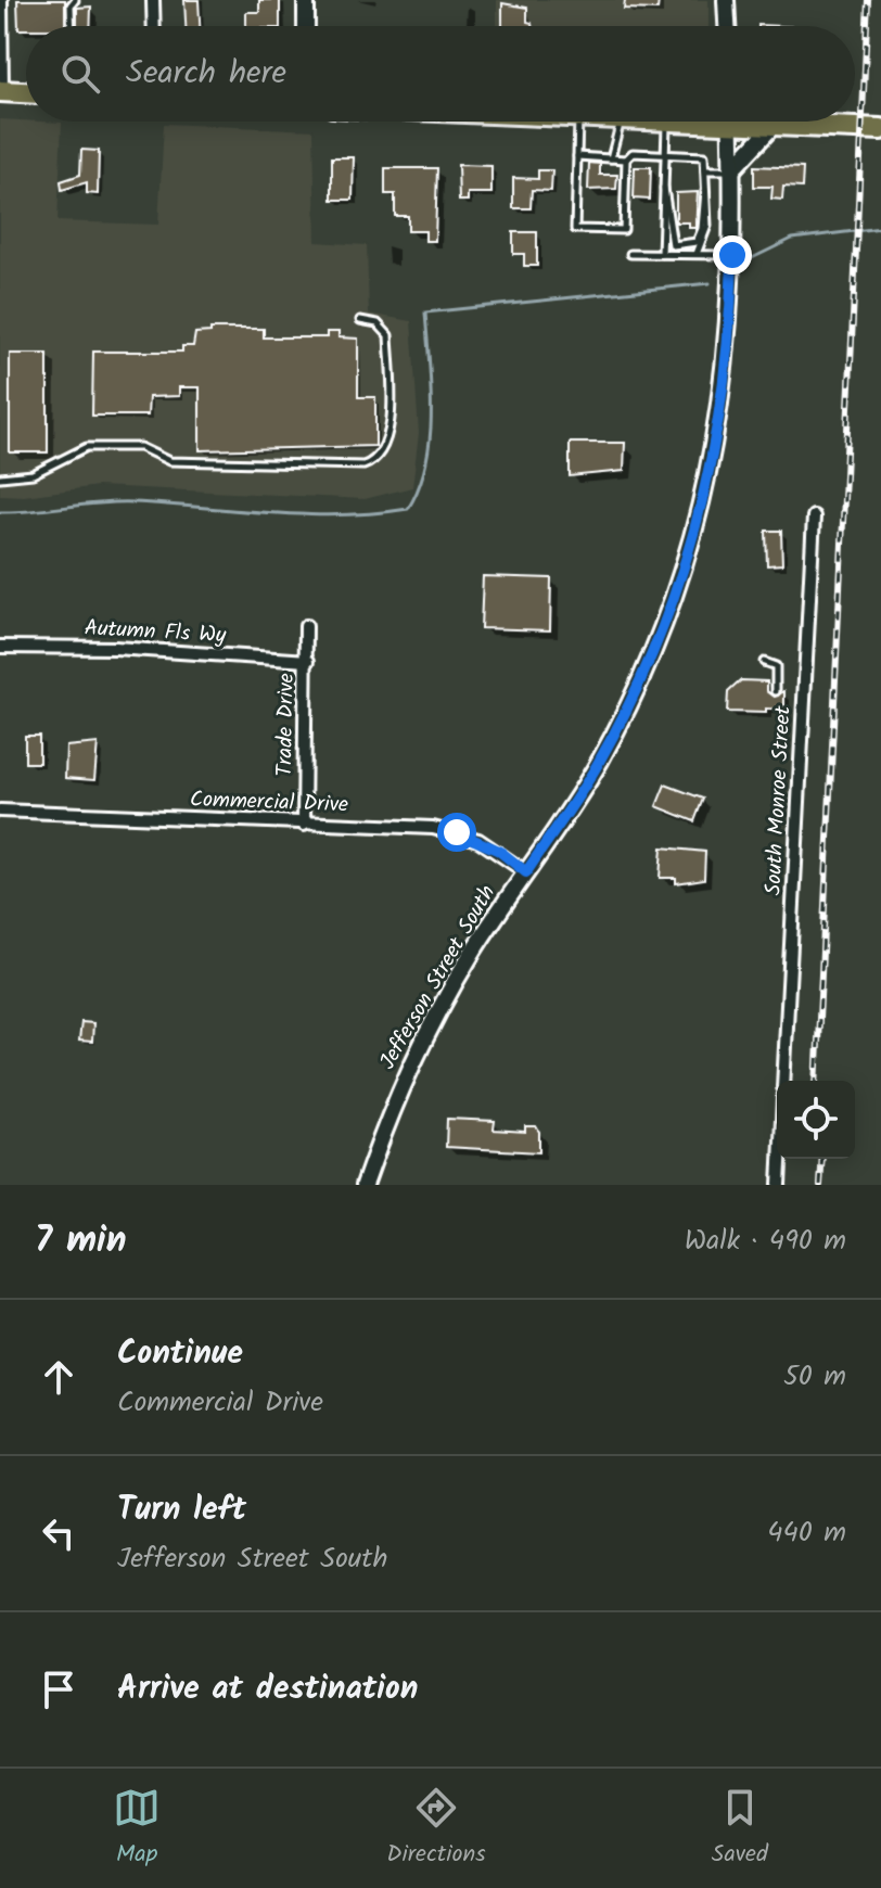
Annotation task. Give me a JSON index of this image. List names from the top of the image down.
{
  "streets": {
    "street": [
      "Autumn Fls Wy",
      "Trade Drive",
      "South Monroe Street",
      "Commercial Drive",
      "Jefferson Street South"
    ]
  },
  "crossings": [
    ["Autumn Fls Wy", "Trade Drive"],
    ["Trade Drive", "Commercial Drive"],
    ["Commercial Drive", "Jefferson Street South"]
  ],
  "page": {
    "search": "Search here",
    "heading": ["7 min", "Walk · 490 m"],
    "list": [
      ["Continue", "Commercial Drive", "50 m"],
      ["Turn left", "Jefferson Street South", "440 m"],
      "Arrive at destination"
    ],
    "nav": ["Map", "Directions", "Saved"]
  }
}
